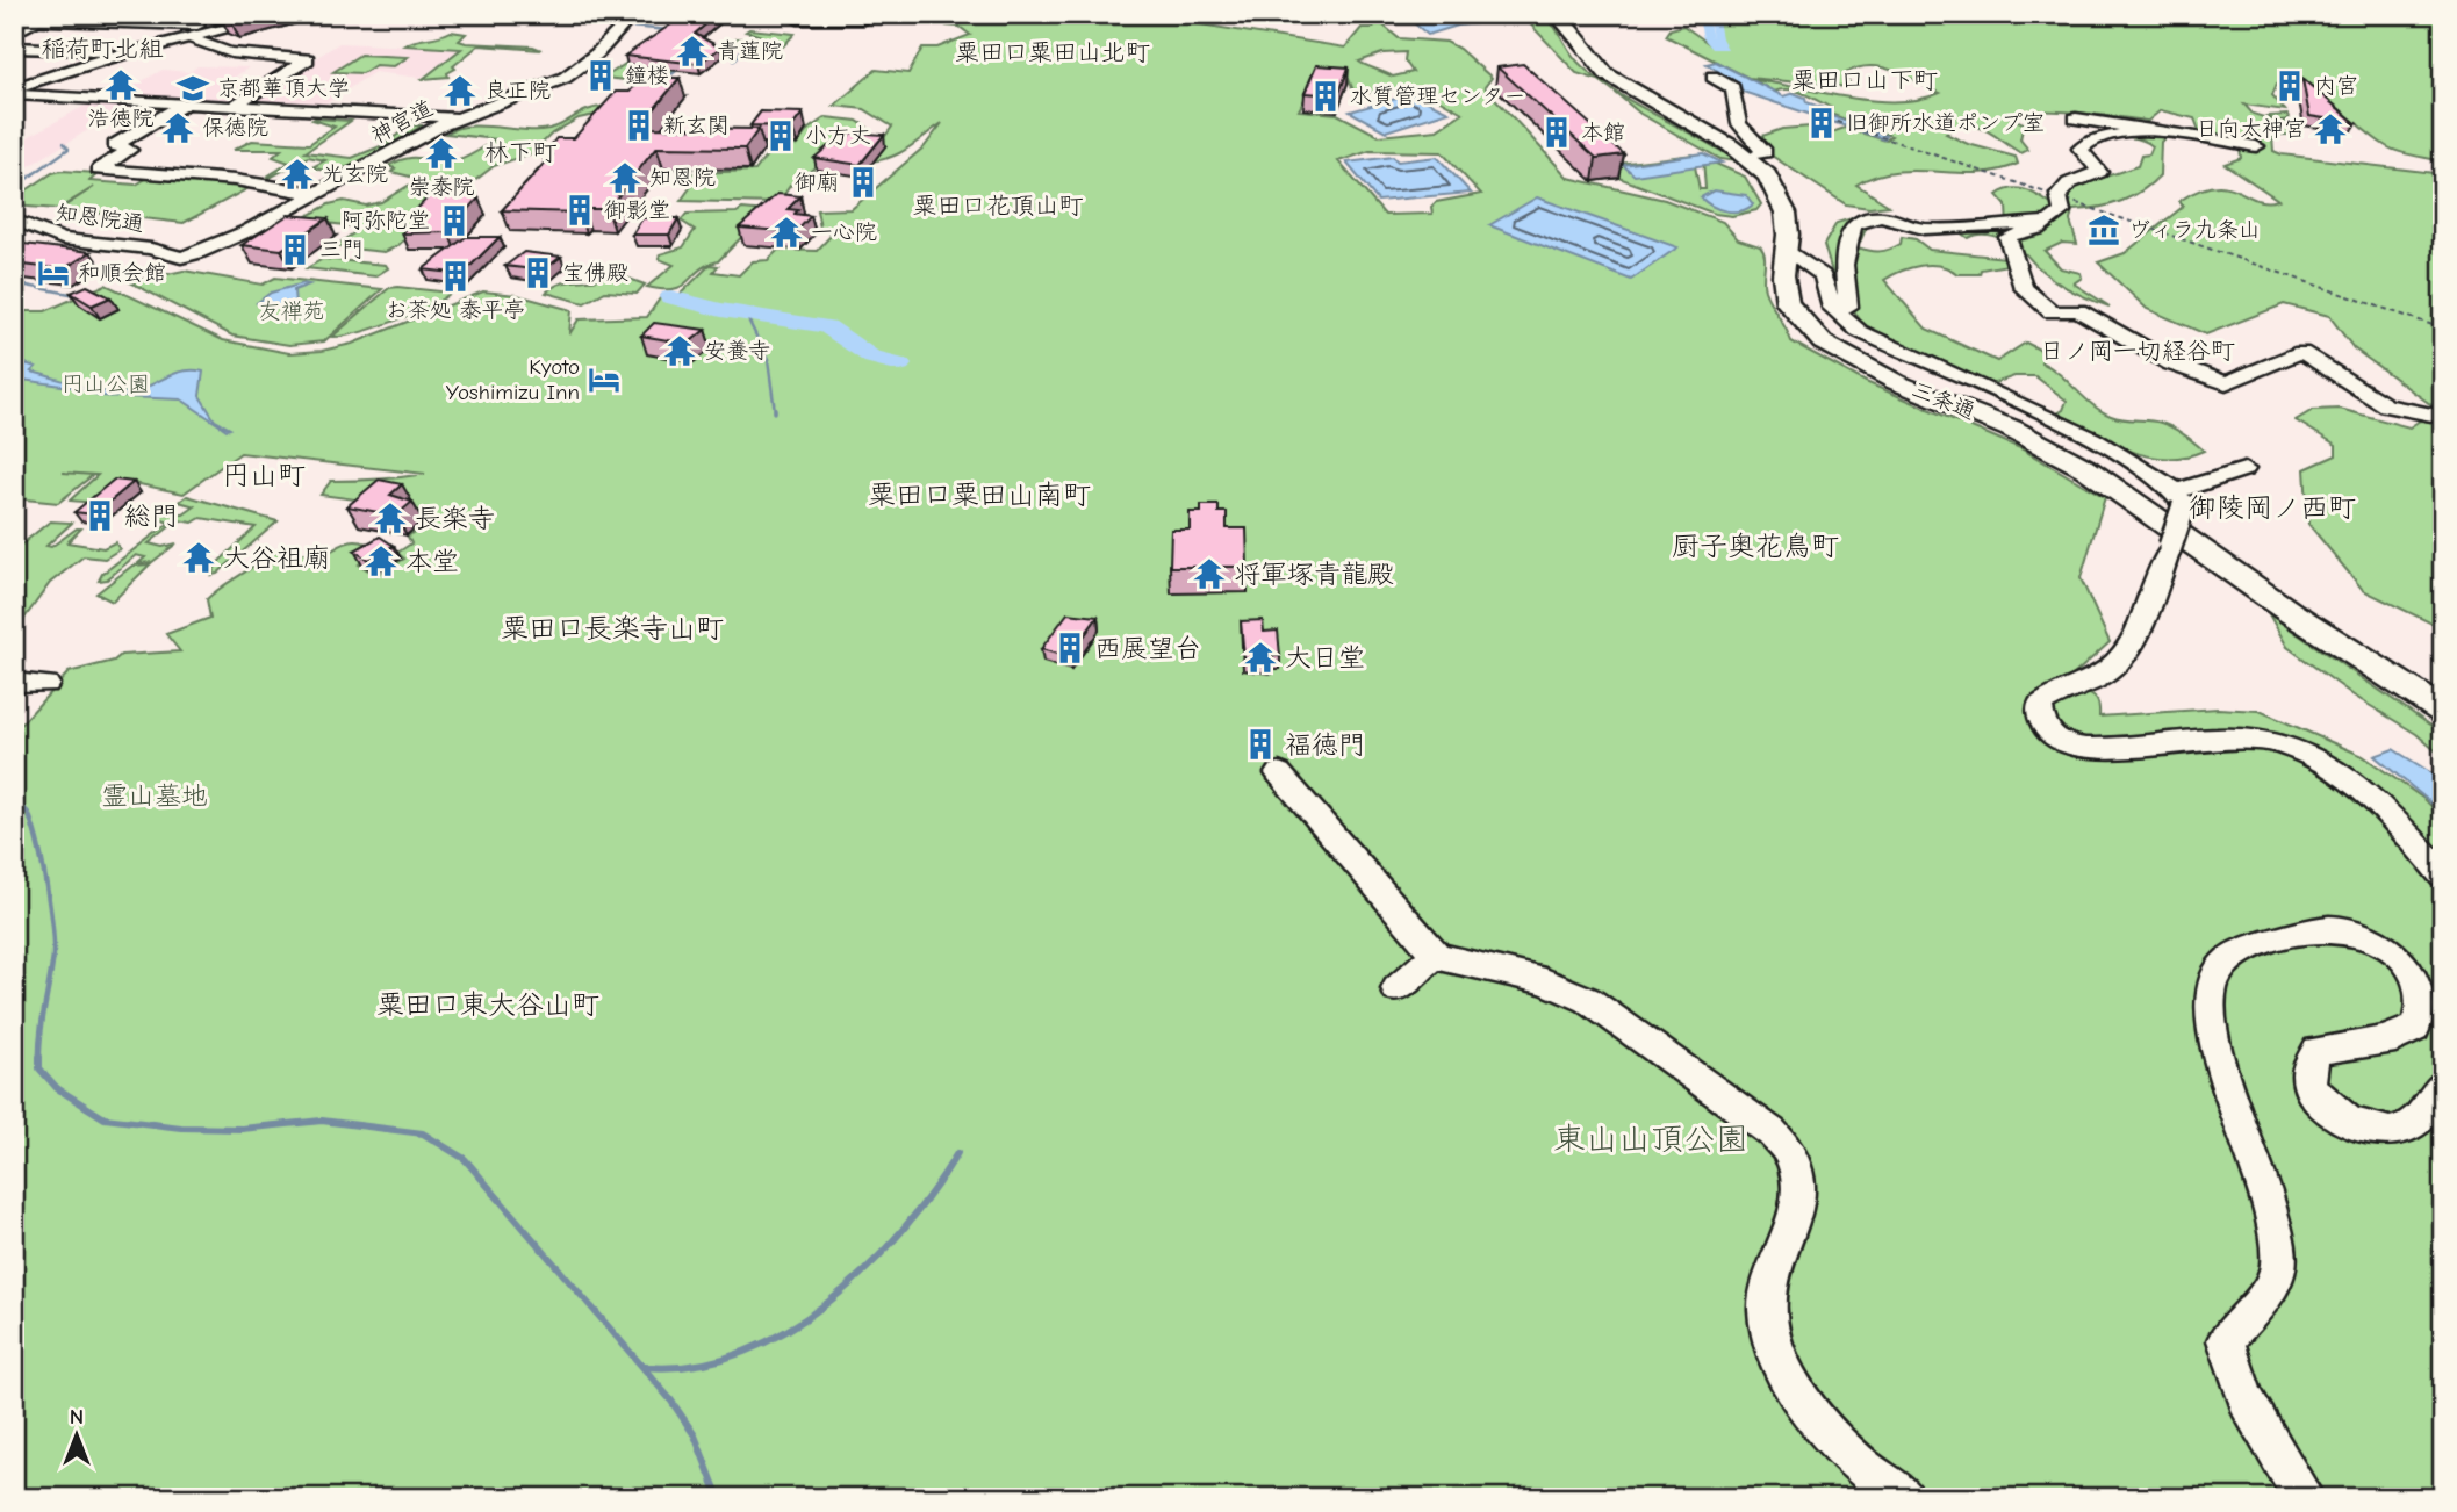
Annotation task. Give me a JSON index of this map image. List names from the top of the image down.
{
  "streets": {
    "main road": ["三条通"],
    "street": ["神宮道", "知恩院通"]
  },
  "crossings": [
    ["神宮道", "知恩院通"]
  ],
  "districts": [
    "稲荷町北組",
    "粟田口粟田山北町",
    "粟田口山下町",
    "林下町",
    "粟田口花頂山町",
    "日ノ岡一切経谷町",
    "円山町",
    "粟田口粟田山南町",
    "御陵岡ノ西町",
    "厨子奥花鳥町",
    "粟田口長楽寺山町",
    "粟田口東大谷山町"
  ],
  "parks": [
    "友禅苑",
    "円山公園",
    "霊山墓地",
    "東山山頂公園"
  ],
  "places": {
    "temple": [
      "青蓮院",
      "浩徳院",
      "良正院",
      "保徳院",
      "日向太神宮",
      "崇泰院",
      "光玄院",
      "知恩院",
      "一心院",
      "安養寺",
      "長楽寺",
      "大谷祖廟",
      "本堂",
      "将軍塚青龍殿",
      "大日堂"
    ],
    "building": [
      "鐘楼",
      "内宮",
      "水質管理センター",
      "旧御所水道ポンプ室",
      "新玄関",
      "本館",
      "小方丈",
      "御廟",
      "御影堂",
      "阿弥陀堂",
      "三門",
      "宝佛殿",
      "お茶処 泰平亭",
      "総門",
      "西展望台",
      "福徳門"
    ],
    "school or university": ["京都華頂大学"],
    "museum": ["ヴィラ九条山"],
    "hotel": ["和順会館", "Kyoto Yoshimizu Inn"]
  },
  "north": "top"
}
